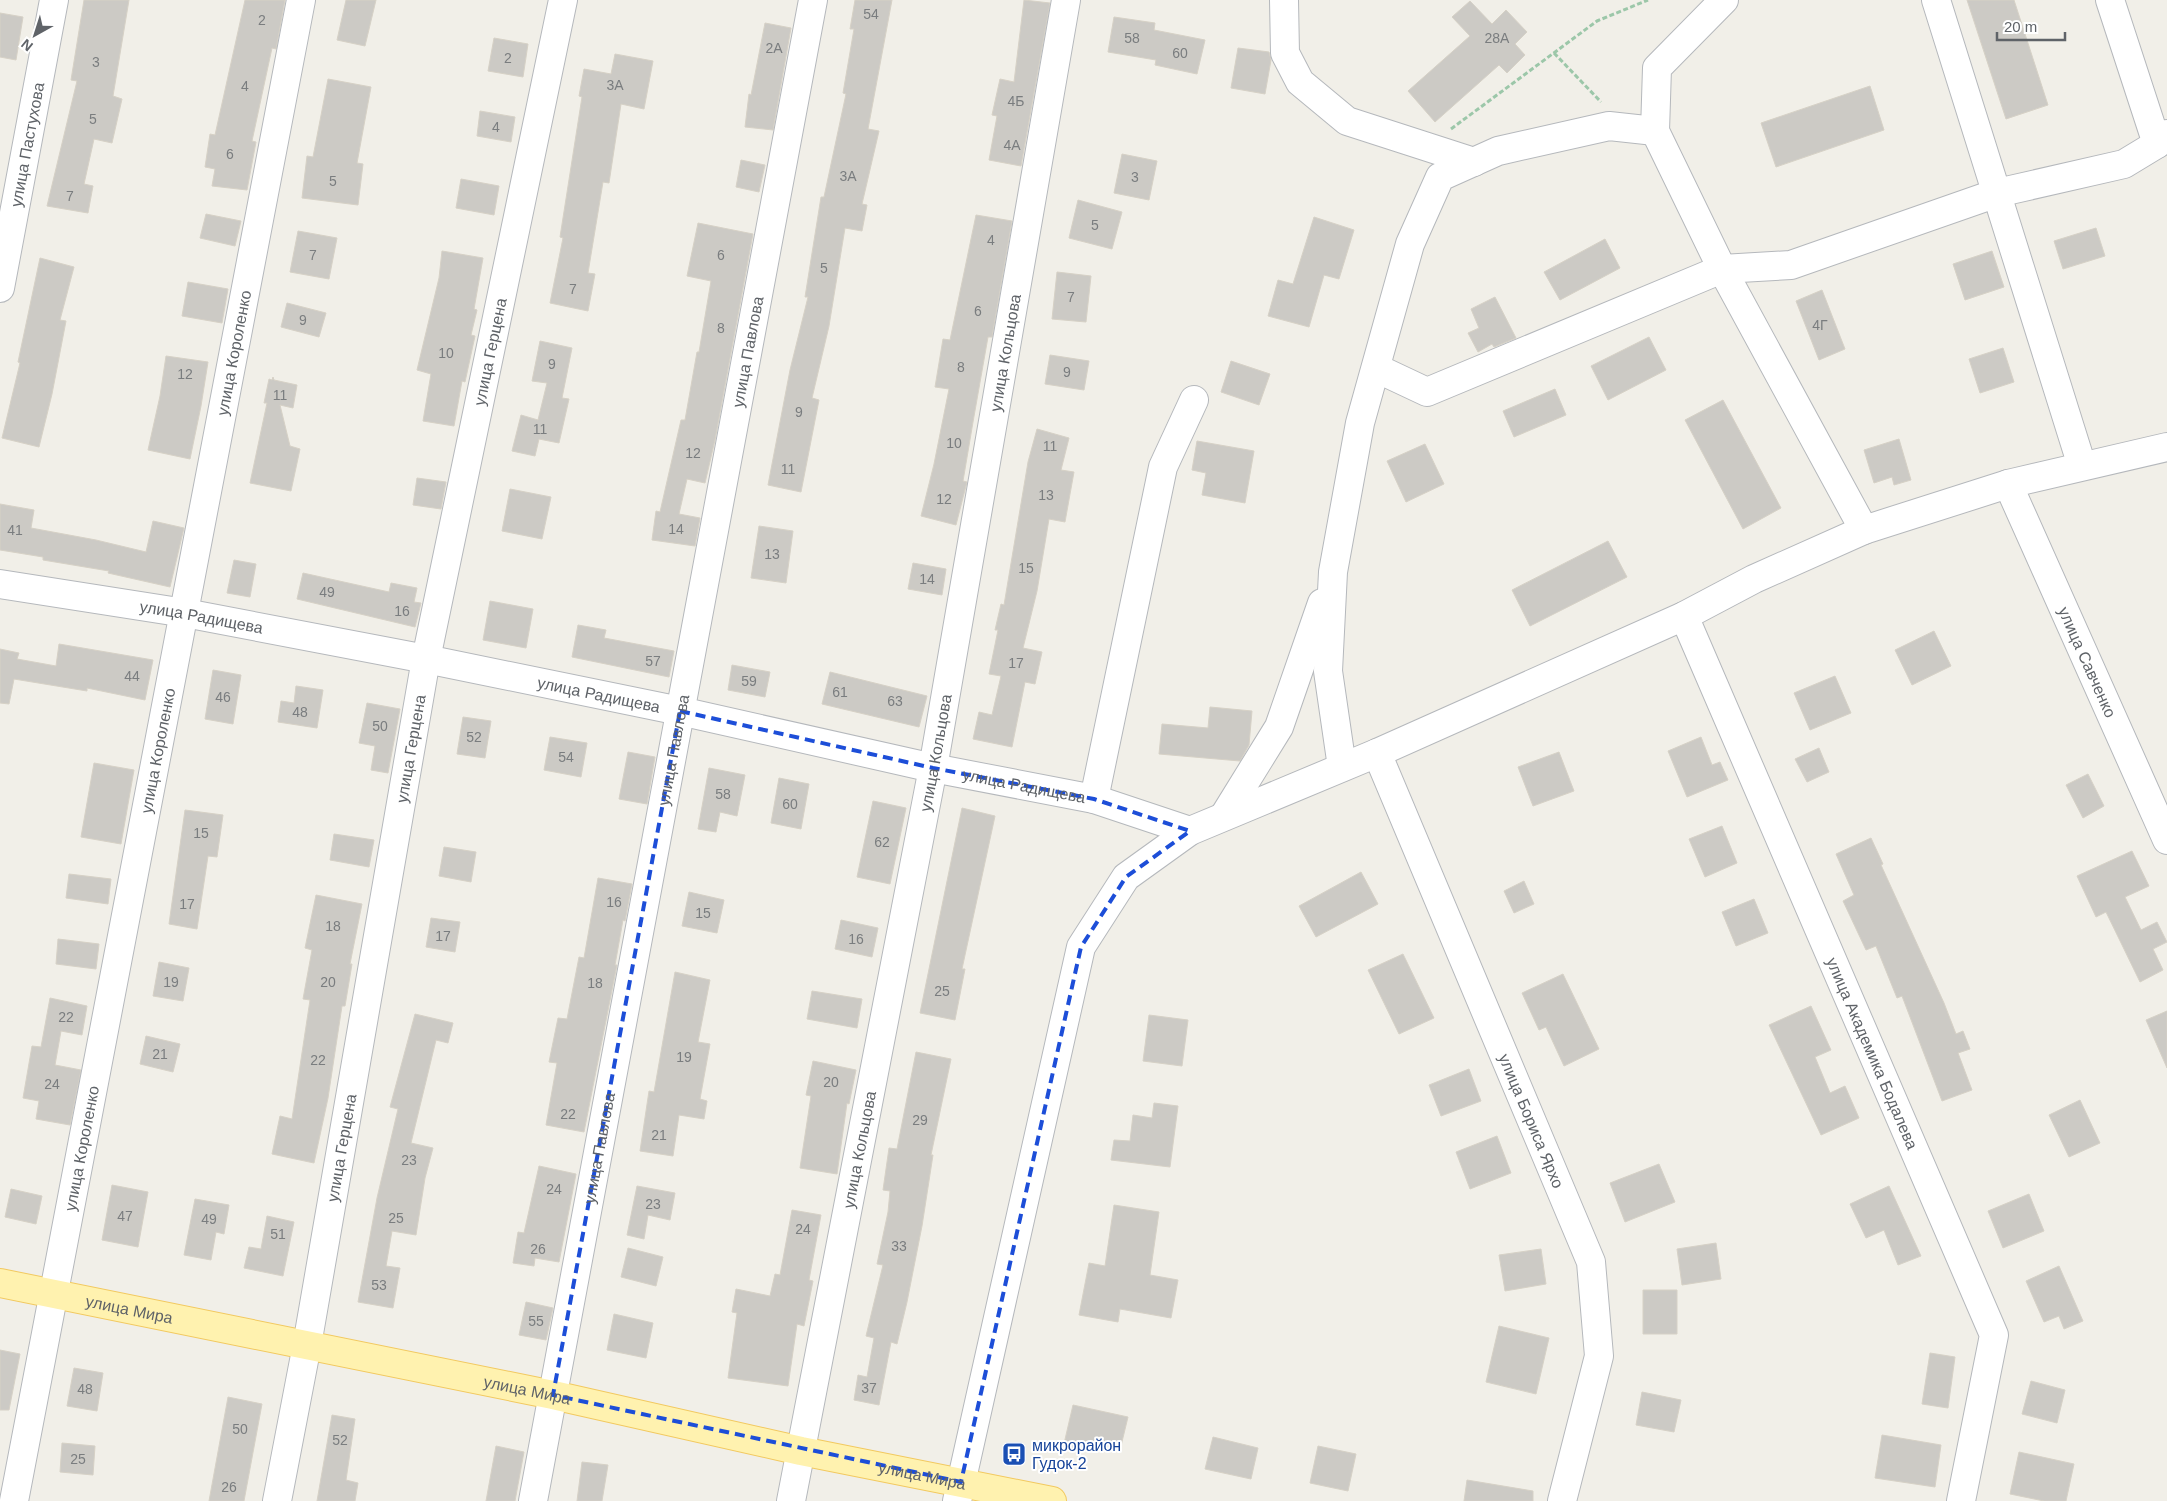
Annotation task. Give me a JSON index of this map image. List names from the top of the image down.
{
  "streets": {
    "main road": ["улица Мира"],
    "street": [
      "улица Пастухова",
      "улица Герцена",
      "улица Павлова",
      "улица Короленко",
      "улица Кольцова",
      "улица Радищева",
      "улица Савченко",
      "улица Академика Бодалева",
      "улица Бориса Ярхо"
    ]
  },
  "crossings": [
    ["улица Герцена", "улица Радищева"],
    ["улица Герцена", "улица Мира"],
    ["улица Павлова", "улица Радищева"],
    ["улица Павлова", "улица Мира"],
    ["улица Короленко", "улица Радищева"],
    ["улица Короленко", "улица Мира"],
    ["улица Кольцова", "улица Радищева"],
    ["улица Кольцова", "улица Мира"]
  ],
  "places": {
    "bus stop": ["микрорайон Гудок-2"]
  },
  "house_numbers": [
    "54",
    "2",
    "58",
    "28А",
    "2А",
    "60",
    "2",
    "3",
    "3А",
    "4",
    "4Б",
    "5",
    "4",
    "4А",
    "6",
    "3А",
    "3",
    "5",
    "7",
    "5",
    "4",
    "7",
    "6",
    "5",
    "7",
    "7",
    "6",
    "9",
    "4Г",
    "8",
    "10",
    "9",
    "8",
    "9",
    "12",
    "11",
    "9",
    "11",
    "10",
    "11",
    "12",
    "11",
    "13",
    "12",
    "14",
    "41",
    "13",
    "15",
    "14",
    "49",
    "16",
    "57",
    "17",
    "44",
    "59",
    "61",
    "46",
    "63",
    "48",
    "50",
    "52",
    "54",
    "58",
    "60",
    "15",
    "62",
    "16",
    "17",
    "15",
    "18",
    "17",
    "16",
    "19",
    "20",
    "18",
    "25",
    "22",
    "21",
    "19",
    "22",
    "20",
    "24",
    "22",
    "29",
    "21",
    "23",
    "24",
    "23",
    "47",
    "25",
    "49",
    "24",
    "51",
    "33",
    "26",
    "53",
    "55",
    "37",
    "48",
    "50",
    "52",
    "25",
    "26"
  ],
  "scale_bar": "20 m",
  "north": "bottom left"
}
